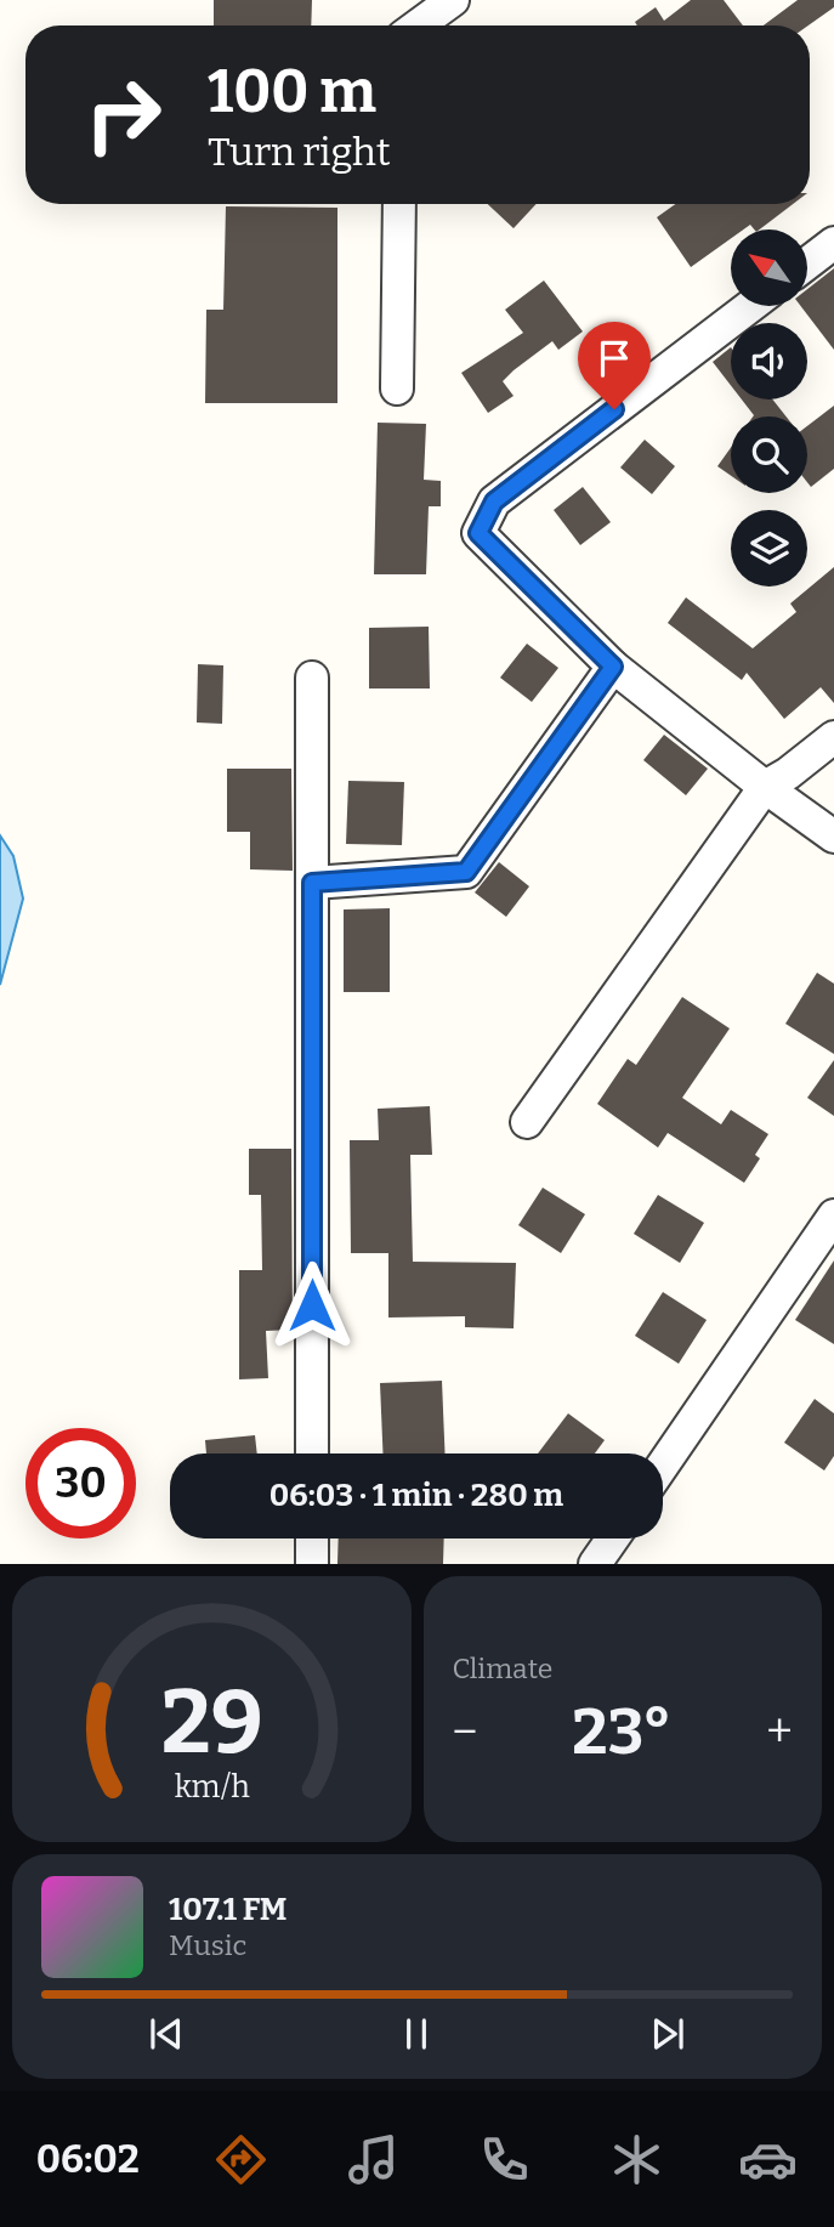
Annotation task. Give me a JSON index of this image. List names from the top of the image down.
{
  "north": "top left",
  "page": {
    "turn": ["100 m", "Turn right"],
    "limit": "30",
    "trip": "06:03 · 1 min · 280 m",
    "tile": "Climate",
    "heat": ["−", "23°", "+"],
    "song": ["107.1 FM", "Music"],
    "tabs": "06:02",
    "gauge": ["29", "km/h"]
  }
}
